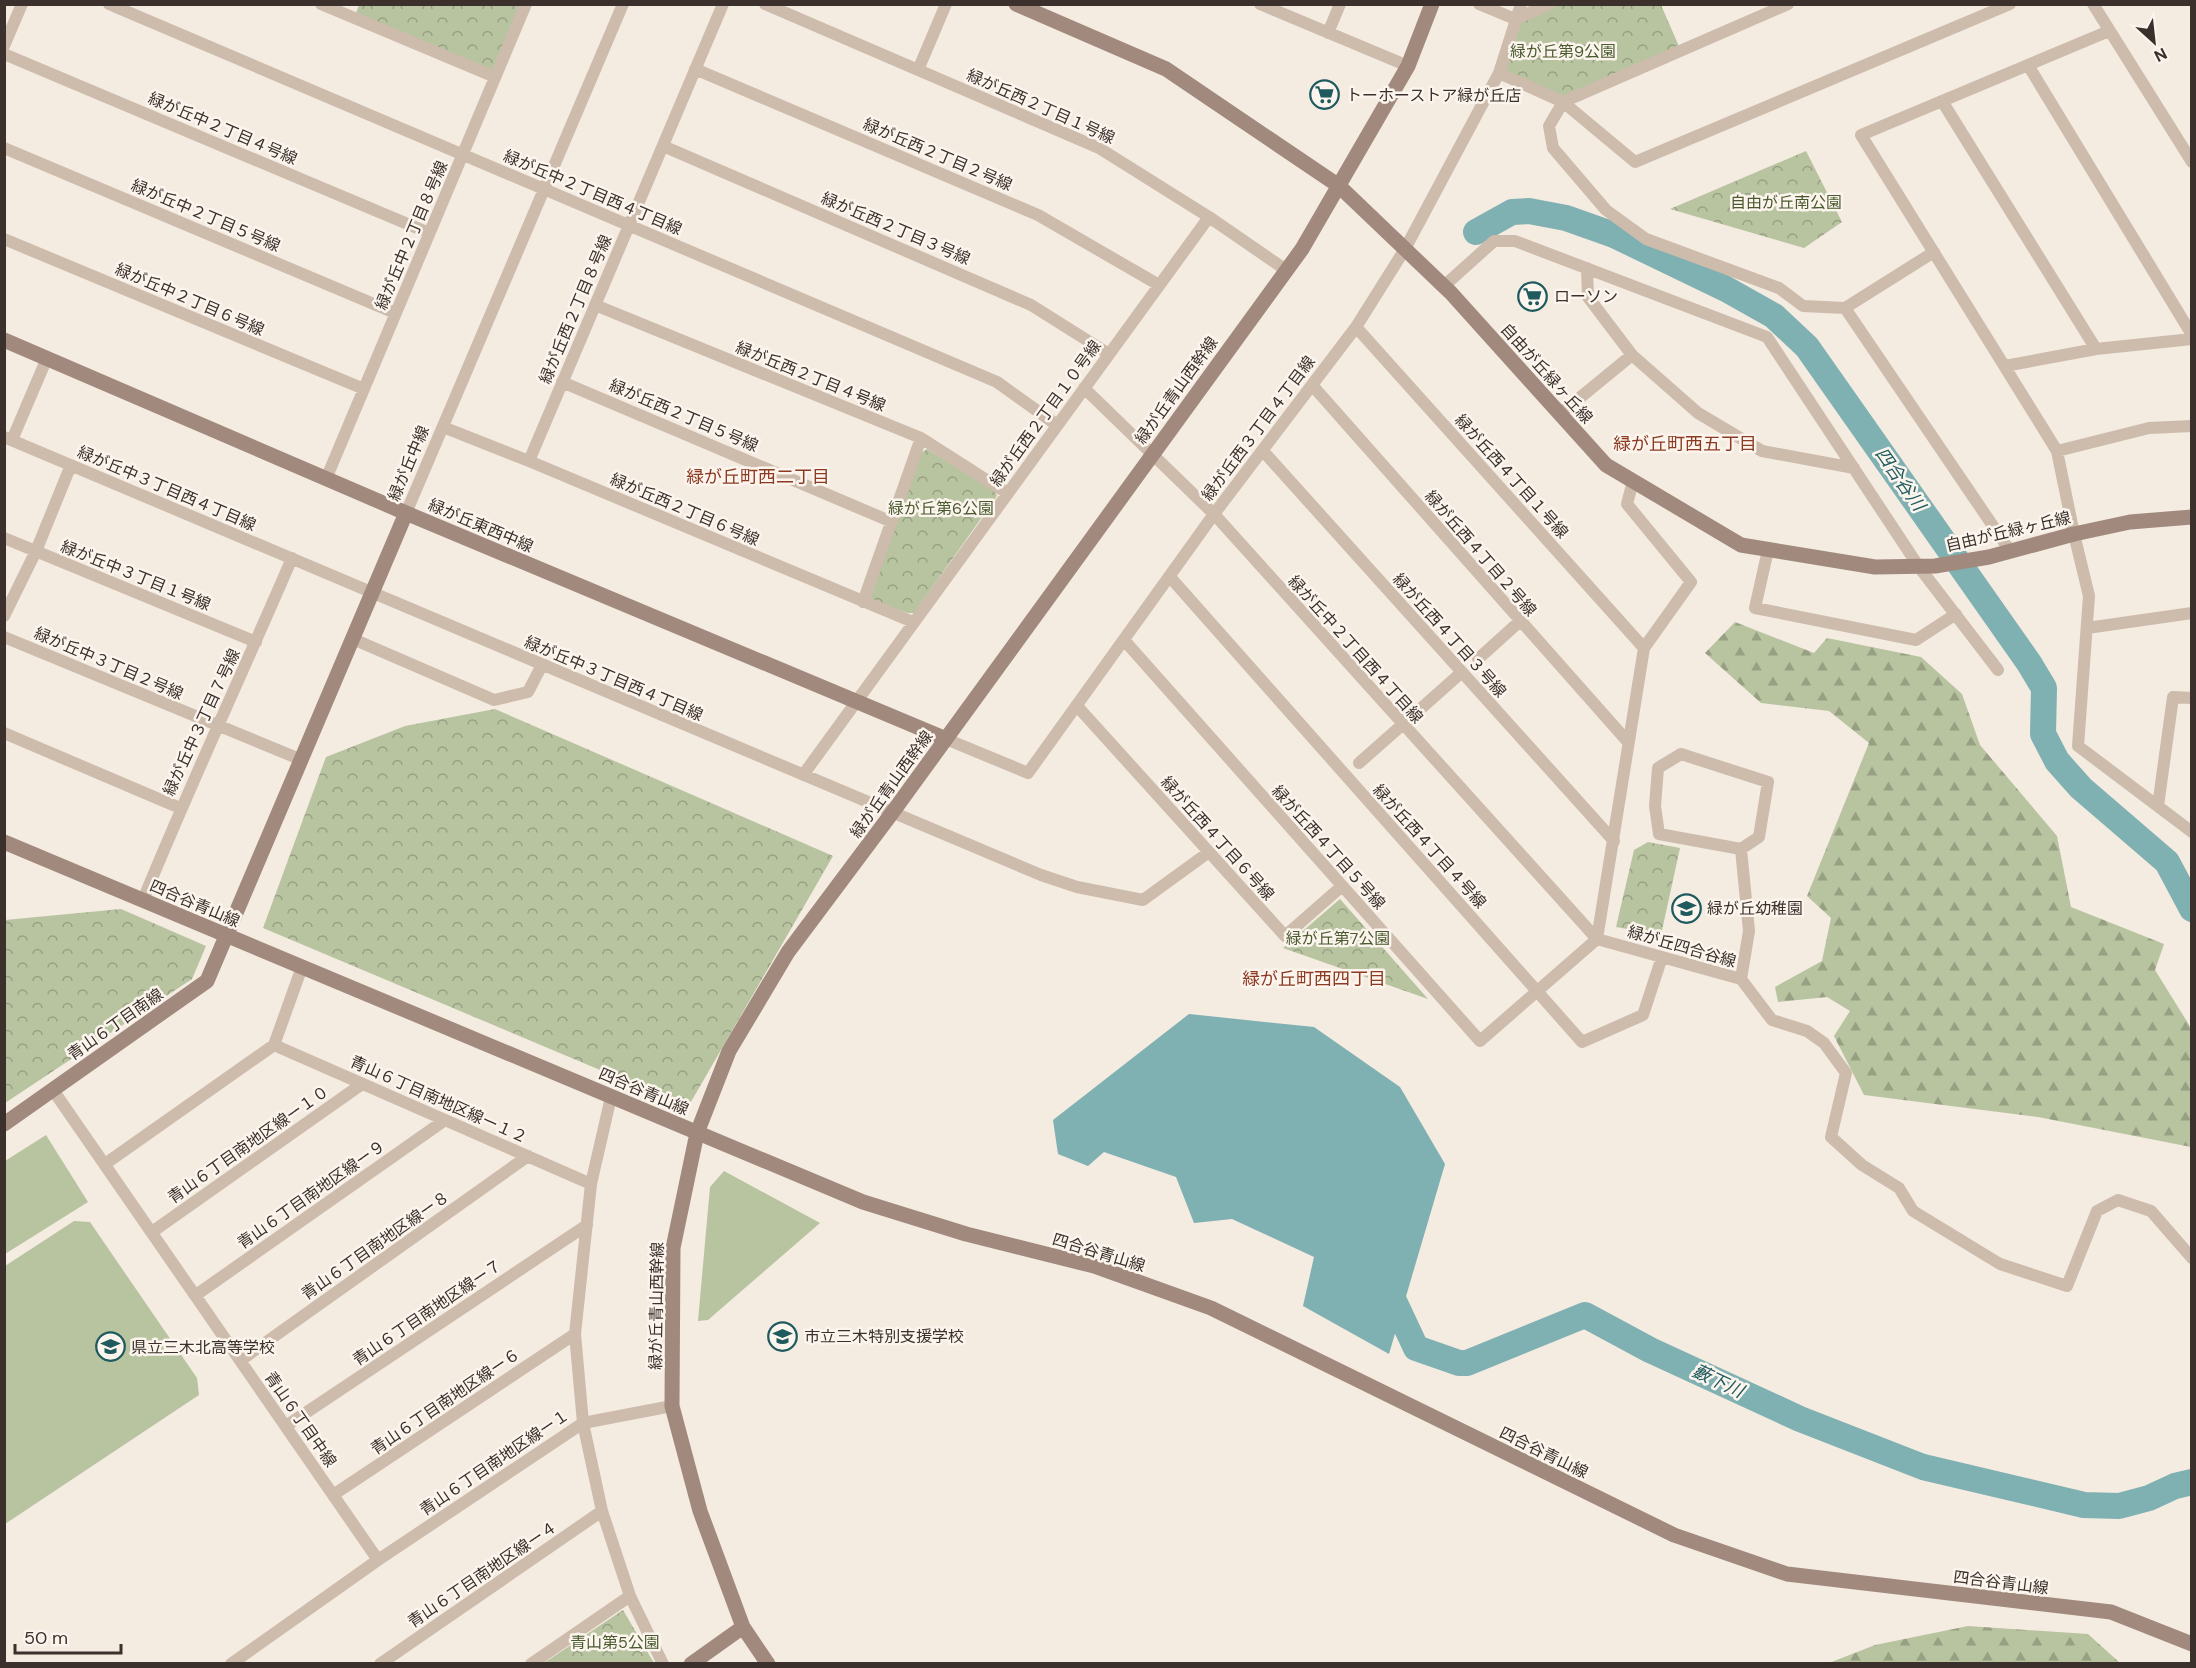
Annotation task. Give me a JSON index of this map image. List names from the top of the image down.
{
  "streets": {
    "street": [
      "緑が丘西２丁目１号線",
      "緑が丘中２丁目４号線",
      "緑が丘西２丁目２号線",
      "緑が丘中２丁目西４丁目線",
      "緑が丘中２丁目５号線",
      "緑が丘西２丁目３号線",
      "緑が丘中２丁目８号線",
      "緑が丘中２丁目６号線",
      "緑が丘西２丁目８号線",
      "自由が丘緑ヶ丘線",
      "緑が丘西２丁目４号線",
      "緑が丘青山西幹線",
      "緑が丘西２丁目１０号線",
      "緑が丘西２丁目５号線",
      "緑が丘西３丁目４丁目線",
      "緑が丘中線",
      "緑が丘西４丁目１号線",
      "緑が丘中３丁目西４丁目線",
      "緑が丘西２丁目６号線",
      "緑が丘東西中線",
      "緑が丘西４丁目２号線",
      "緑が丘中３丁目１号線",
      "緑が丘西４丁目３号線",
      "緑が丘中３丁目２号線",
      "緑が丘中３丁目７号線",
      "緑が丘西４丁目６号線",
      "緑が丘西４丁目４号線",
      "緑が丘西４丁目５号線",
      "四合谷青山線",
      "緑が丘四合谷線",
      "青山６丁目南線",
      "青山６丁目南地区線ー１２",
      "青山６丁目南地区線ー１０",
      "青山６丁目南地区線ー９",
      "青山６丁目南地区線ー８",
      "青山６丁目南地区線ー７",
      "青山６丁目南地区線ー６",
      "青山６丁目中線",
      "青山６丁目南地区線ー１",
      "青山６丁目南地区線ー４"
    ]
  },
  "crossings": [
    ["緑が丘西２丁目１号線", "緑が丘青山西幹線"],
    ["緑が丘西２丁目１号線", "緑が丘西２丁目１０号線"],
    ["緑が丘中２丁目４号線", "緑が丘中２丁目８号線"],
    ["緑が丘西２丁目２号線", "緑が丘西２丁目８号線"],
    ["緑が丘西２丁目２号線", "緑が丘西２丁目１０号線"],
    ["緑が丘中２丁目西４丁目線", "緑が丘中２丁目８号線"],
    ["緑が丘中２丁目西４丁目線", "緑が丘西２丁目８号線"],
    ["緑が丘中２丁目西４丁目線", "緑が丘青山西幹線"],
    ["緑が丘中２丁目西４丁目線", "緑が丘西２丁目１０号線"],
    ["緑が丘中２丁目西４丁目線", "緑が丘西３丁目４丁目線"],
    ["緑が丘中２丁目西４丁目線", "緑が丘中線"],
    ["緑が丘中２丁目西４丁目線", "緑が丘西４丁目５号線"],
    ["緑が丘中２丁目西４丁目線", "緑が丘四合谷線"],
    ["緑が丘中２丁目５号線", "緑が丘中２丁目８号線"],
    ["緑が丘西２丁目３号線", "緑が丘西２丁目８号線"],
    ["緑が丘西２丁目３号線", "緑が丘西２丁目１０号線"],
    ["緑が丘中２丁目８号線", "緑が丘中２丁目６号線"],
    ["緑が丘中２丁目８号線", "緑が丘東西中線"],
    ["緑が丘西２丁目８号線", "緑が丘西２丁目４号線"],
    ["緑が丘西２丁目８号線", "緑が丘西２丁目５号線"],
    ["緑が丘西２丁目８号線", "緑が丘西２丁目６号線"],
    ["自由が丘緑ヶ丘線", "緑が丘青山西幹線"],
    ["自由が丘緑ヶ丘線", "緑が丘西３丁目４丁目線"],
    ["緑が丘西２丁目４号線", "緑が丘西２丁目１０号線"],
    ["緑が丘青山西幹線", "緑が丘西３丁目４丁目線"],
    ["緑が丘青山西幹線", "緑が丘中３丁目西４丁目線"],
    ["緑が丘青山西幹線", "緑が丘東西中線"],
    ["緑が丘青山西幹線", "四合谷青山線"],
    ["緑が丘青山西幹線", "青山６丁目南地区線ー１"],
    ["緑が丘西２丁目１０号線", "緑が丘中３丁目西４丁目線"],
    ["緑が丘西２丁目１０号線", "緑が丘西２丁目６号線"],
    ["緑が丘西２丁目１０号線", "緑が丘東西中線"],
    ["緑が丘西３丁目４丁目線", "緑が丘西４丁目１号線"],
    ["緑が丘西３丁目４丁目線", "緑が丘東西中線"],
    ["緑が丘西３丁目４丁目線", "緑が丘西４丁目２号線"],
    ["緑が丘西３丁目４丁目線", "緑が丘西４丁目３号線"],
    ["緑が丘西３丁目４丁目線", "緑が丘西４丁目６号線"],
    ["緑が丘西３丁目４丁目線", "緑が丘西４丁目４号線"],
    ["緑が丘西３丁目４丁目線", "緑が丘西４丁目５号線"],
    ["緑が丘中線", "緑が丘中３丁目西４丁目線"],
    ["緑が丘中線", "緑が丘西２丁目６号線"],
    ["緑が丘中線", "緑が丘東西中線"],
    ["緑が丘中線", "緑が丘中３丁目２号線"],
    ["緑が丘中線", "四合谷青山線"],
    ["緑が丘中線", "青山６丁目南線"],
    ["緑が丘中３丁目西４丁目線", "緑が丘中３丁目７号線"],
    ["緑が丘中３丁目西４丁目線", "緑が丘西４丁目６号線"],
    ["緑が丘中３丁目１号線", "緑が丘中３丁目７号線"],
    ["緑が丘中３丁目２号線", "緑が丘中３丁目７号線"],
    ["緑が丘中３丁目７号線", "四合谷青山線"],
    ["緑が丘西４丁目６号線", "緑が丘西４丁目５号線"],
    ["緑が丘西４丁目４号線", "緑が丘西４丁目５号線"],
    ["緑が丘西４丁目４号線", "緑が丘四合谷線"],
    ["緑が丘西４丁目５号線", "緑が丘四合谷線"],
    ["四合谷青山線", "青山６丁目南線"],
    ["青山６丁目南線", "青山６丁目中線"],
    ["青山６丁目南地区線ー１２", "青山６丁目南地区線ー１０"],
    ["青山６丁目南地区線ー１２", "青山６丁目南地区線ー９"],
    ["青山６丁目南地区線ー１２", "青山６丁目南地区線ー８"],
    ["青山６丁目南地区線ー１０", "青山６丁目中線"],
    ["青山６丁目南地区線ー９", "青山６丁目中線"],
    ["青山６丁目南地区線ー８", "青山６丁目中線"],
    ["青山６丁目南地区線ー７", "青山６丁目中線"],
    ["青山６丁目南地区線ー６", "青山６丁目中線"],
    ["青山６丁目中線", "青山６丁目南地区線ー１"]
  ],
  "districts": ["緑が丘町西五丁目", "緑が丘町西二丁目", "緑が丘町西四丁目"],
  "water": ["四合谷川", "藪下川"],
  "parks": [
    "緑が丘第9公園",
    "自由が丘南公園",
    "緑が丘第6公園",
    "緑が丘第7公園",
    "青山第5公園"
  ],
  "places": {
    "supermarket": ["トーホーストア緑が丘店", "ローソン"],
    "school or university": ["緑が丘幼稚園", "市立三木特別支援学校", "県立三木北高等学校"]
  },
  "scale_bar": "50 m",
  "north": "bottom right"
}
